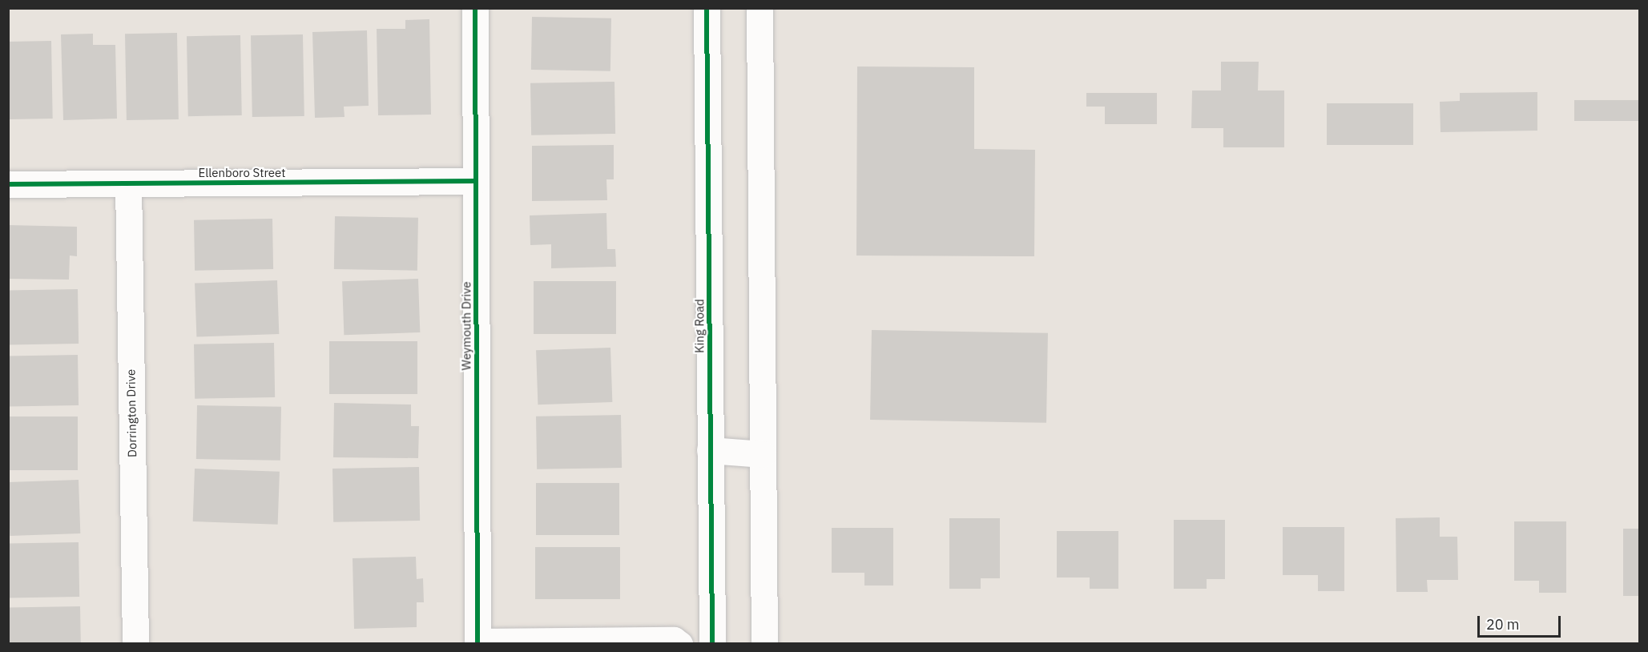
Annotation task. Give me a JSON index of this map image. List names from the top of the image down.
{
  "streets": {
    "street": [
      "Ellenboro Street",
      "Weymouth Drive",
      "King Road",
      "Dorrington Drive"
    ]
  },
  "crossings": [
    ["Ellenboro Street", "Weymouth Drive"],
    ["Ellenboro Street", "Dorrington Drive"]
  ],
  "scale_bar": "20 m"
}
